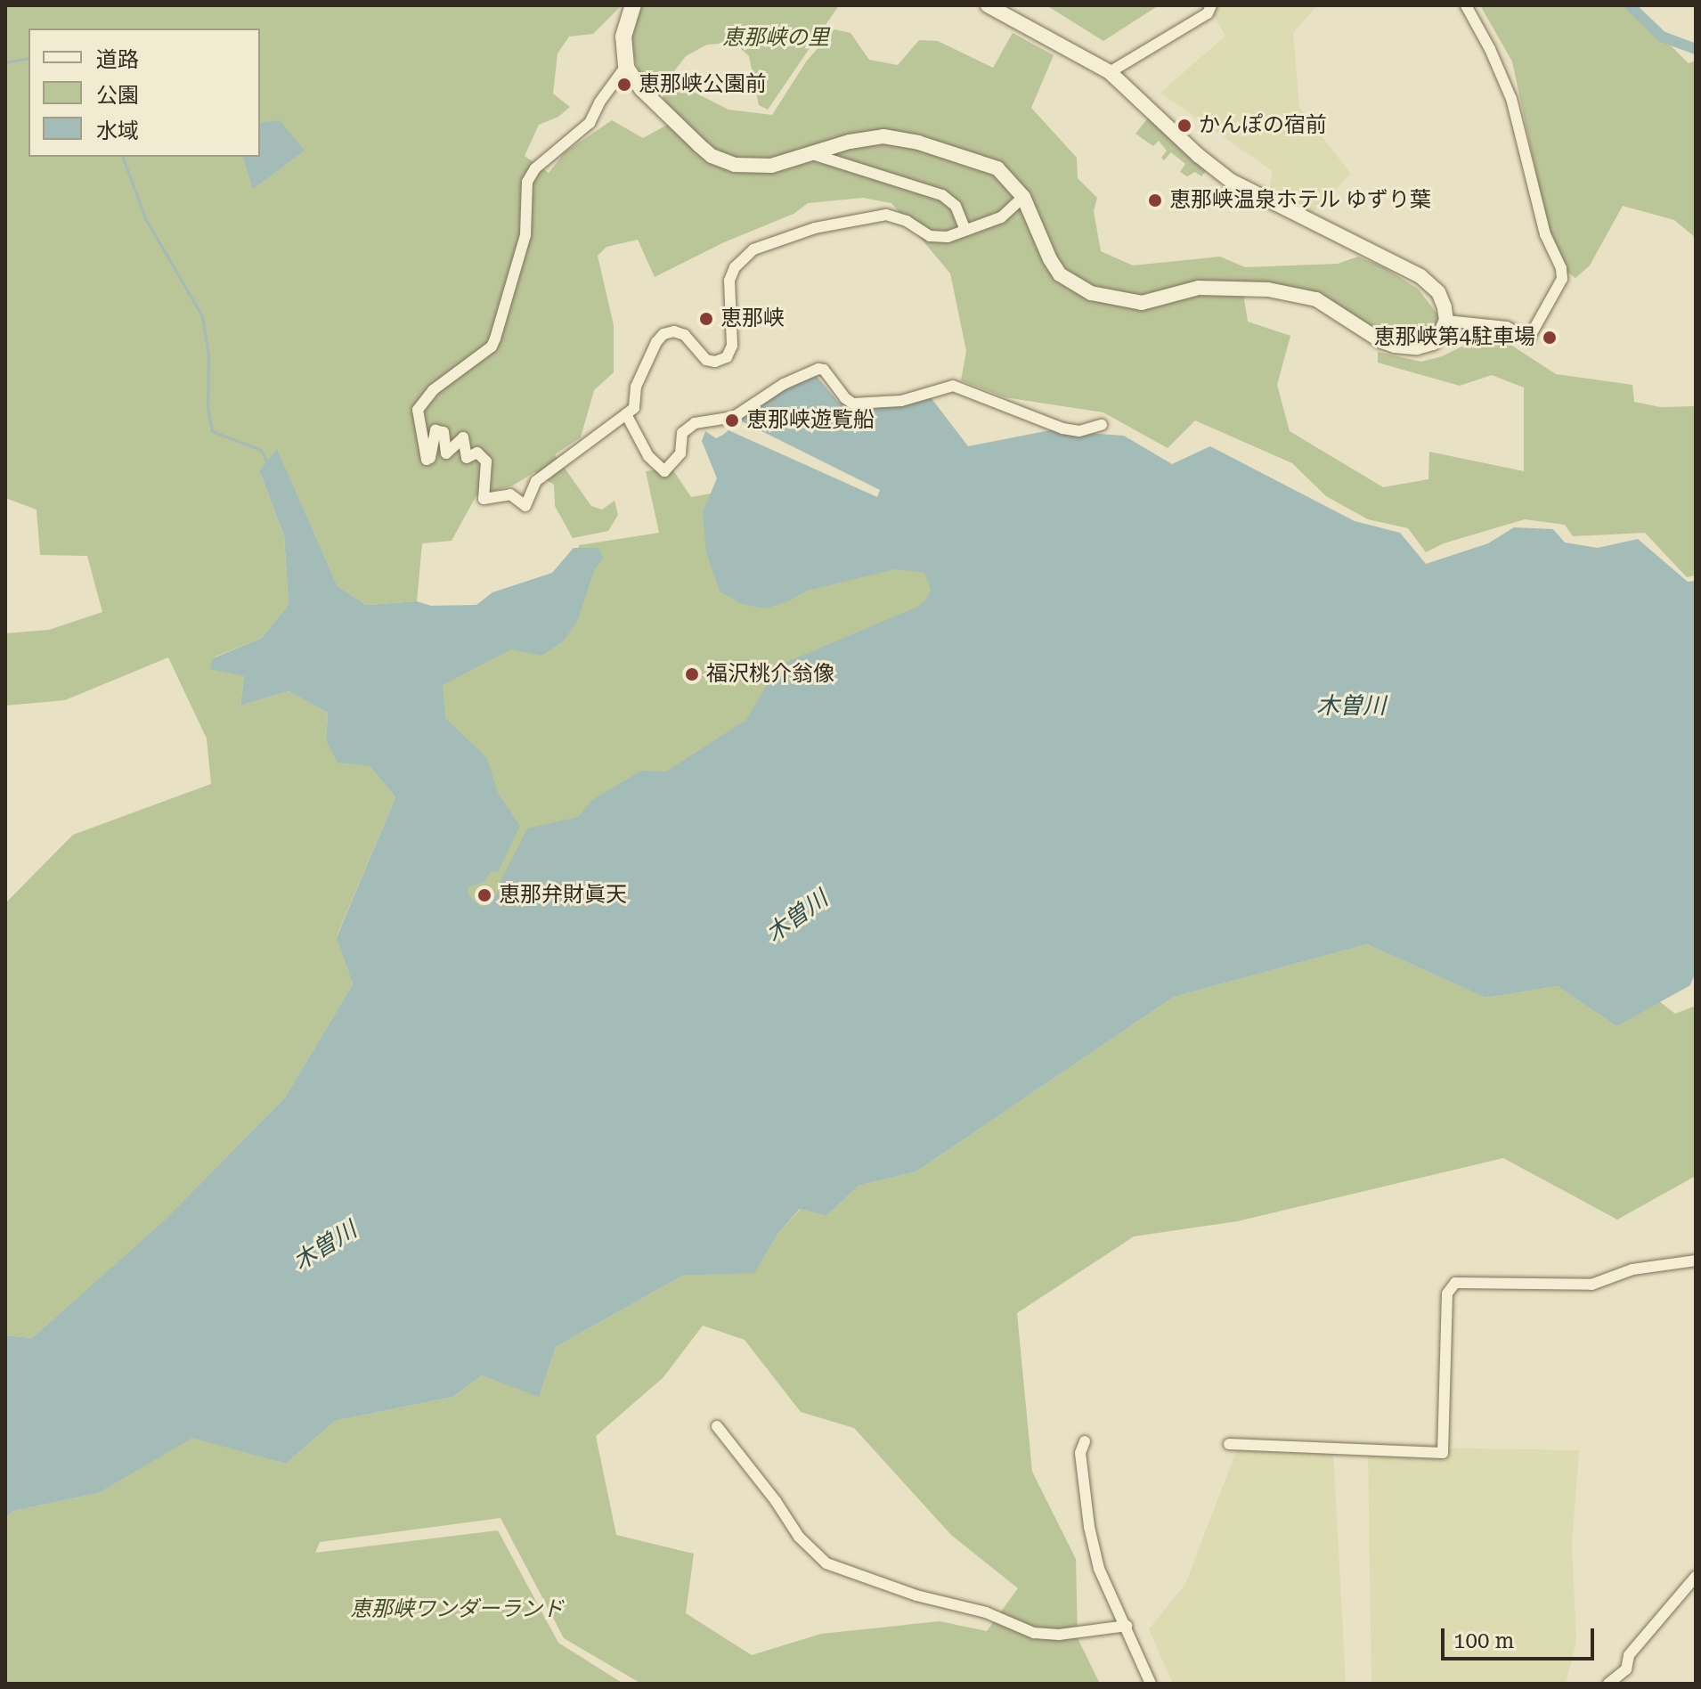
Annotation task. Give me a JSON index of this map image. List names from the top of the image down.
{
  "water": ["木曽川"],
  "parks": ["恵那峡の里", "恵那峡ワンダーランド"],
  "places": [
    "恵那峡公園前",
    "かんぽの宿前",
    "恵那峡温泉ホテル ゆずり葉",
    "恵那峡",
    "恵那峡第4駐車場",
    "恵那峡遊覧船",
    "福沢桃介翁像",
    "恵那弁財眞天"
  ],
  "legend": ["道路", "公園", "水域"],
  "scale_bar": "100 m"
}
